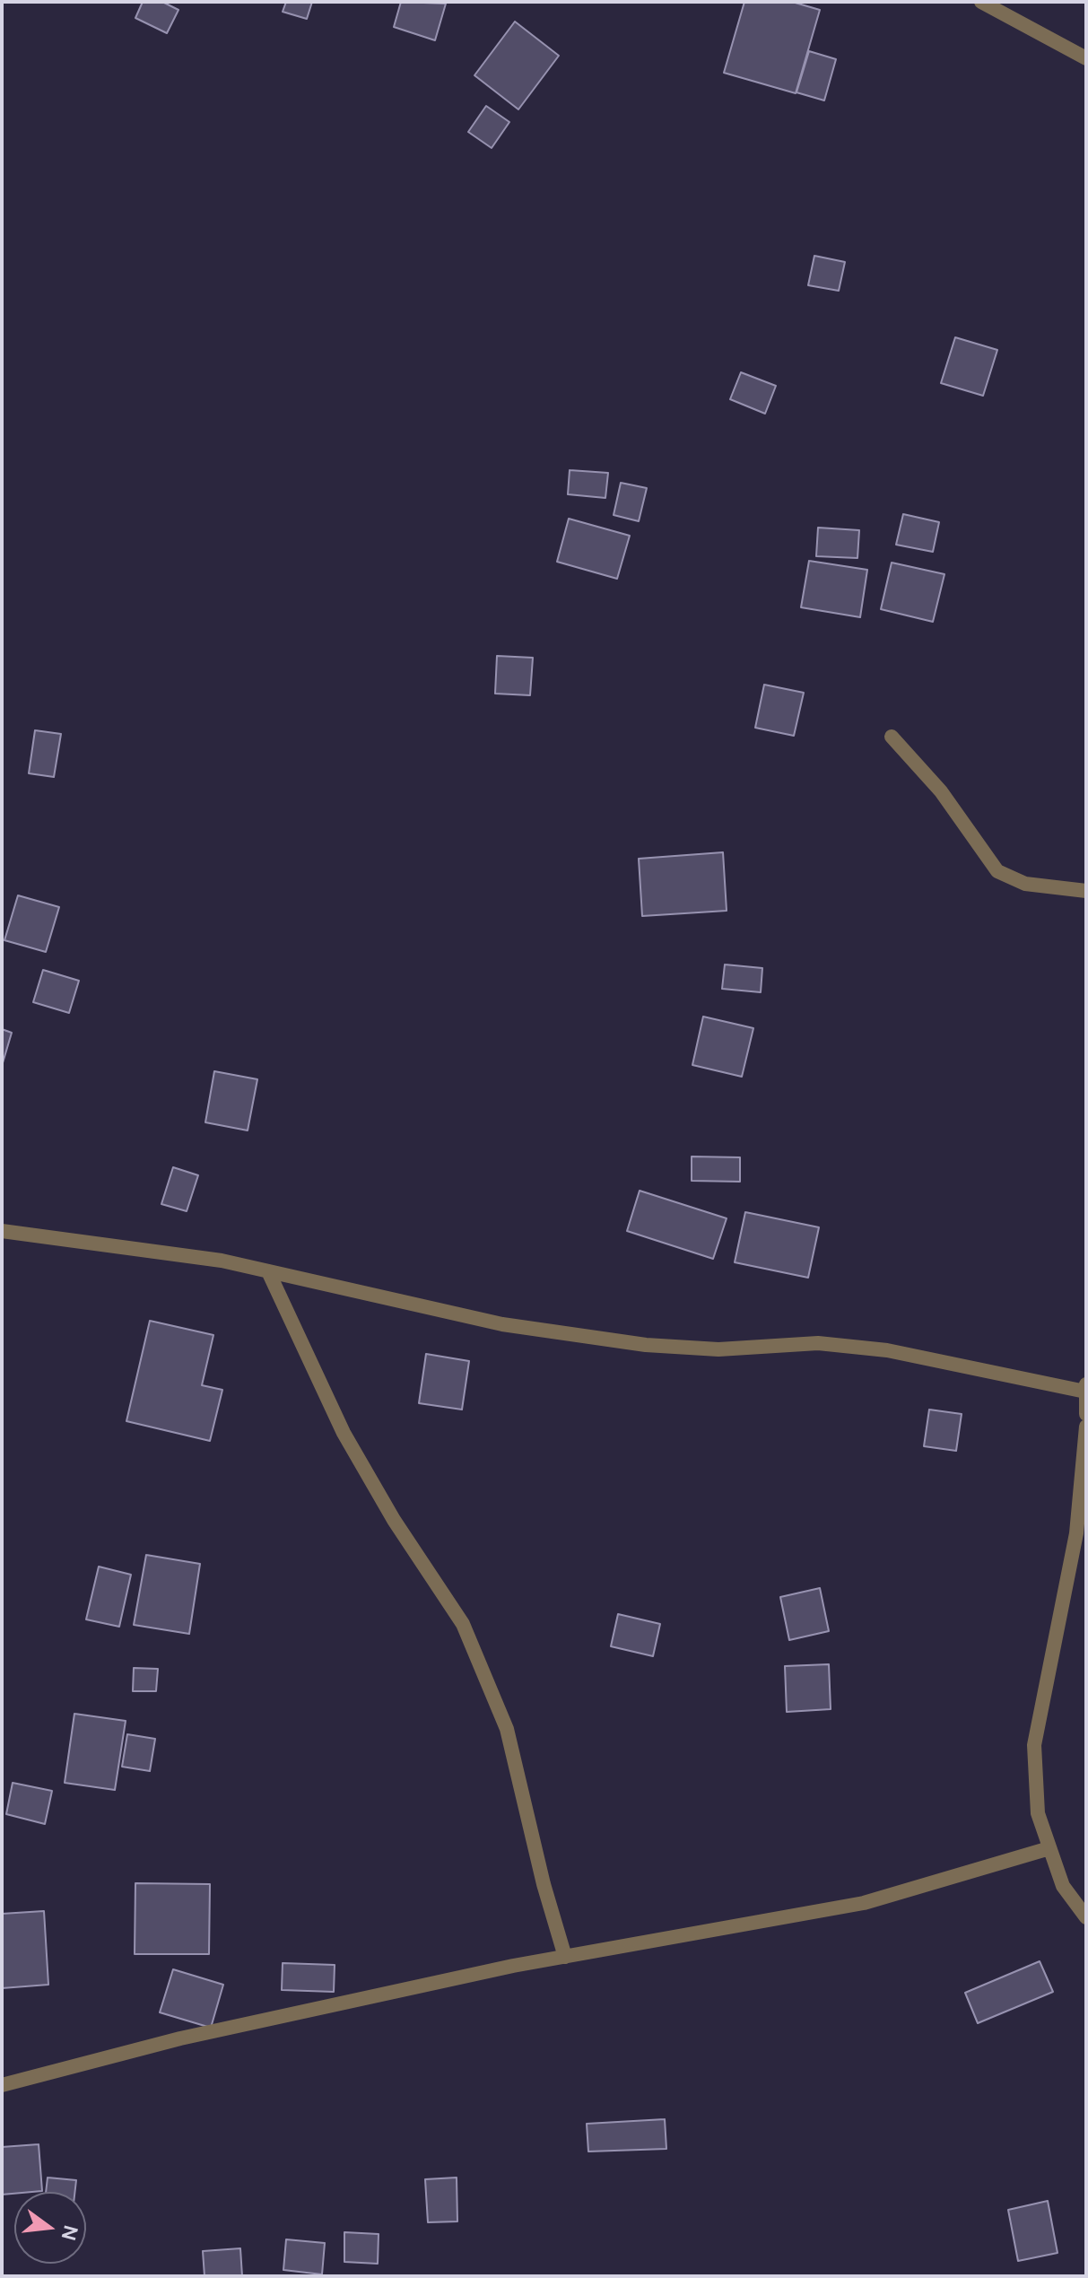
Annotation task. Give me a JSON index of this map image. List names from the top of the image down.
{
  "north": "right"
}
